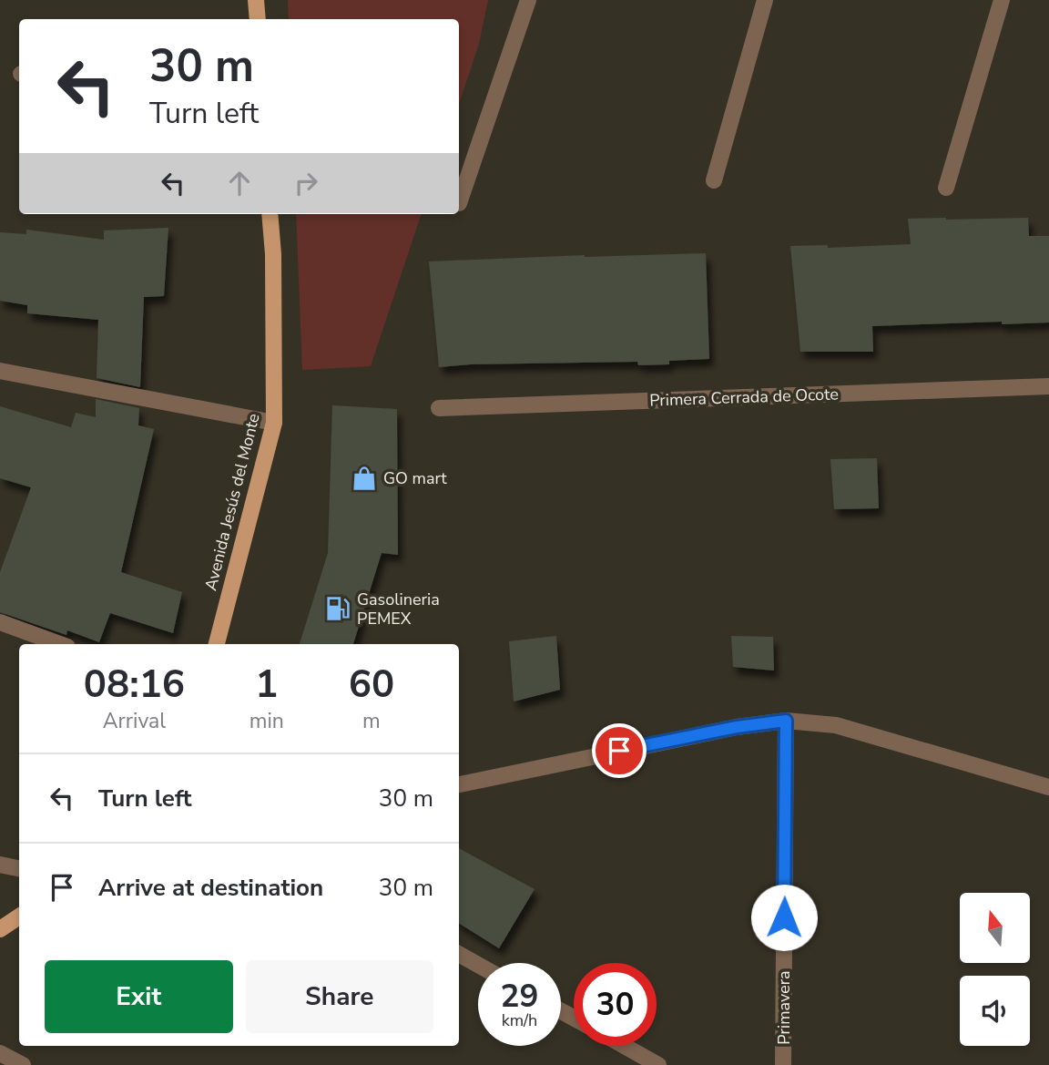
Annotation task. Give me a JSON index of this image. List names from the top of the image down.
{
  "streets": {
    "main road": ["Avenida Jesús del Monte"],
    "street": ["Primera Cerrada de Ocote", "Primavera"]
  },
  "places": {
    "shop": ["GO mart"],
    "fuel station": ["Gasolineria PEMEX"]
  },
  "north": "top",
  "page": {
    "turn": ["30 m", "Turn left"],
    "eta": [
      "08:16",
      "Arrival",
      "1",
      "min",
      "60",
      "m"
    ],
    "list": [
      {
        "name": "Turn left",
        "value": "30 m"
      },
      {
        "name": "Arrive at destination",
        "value": "30 m"
      }
    ],
    "buttons": ["Exit", "Share"],
    "speed": "29 km/h",
    "limit": "30"
  }
}
